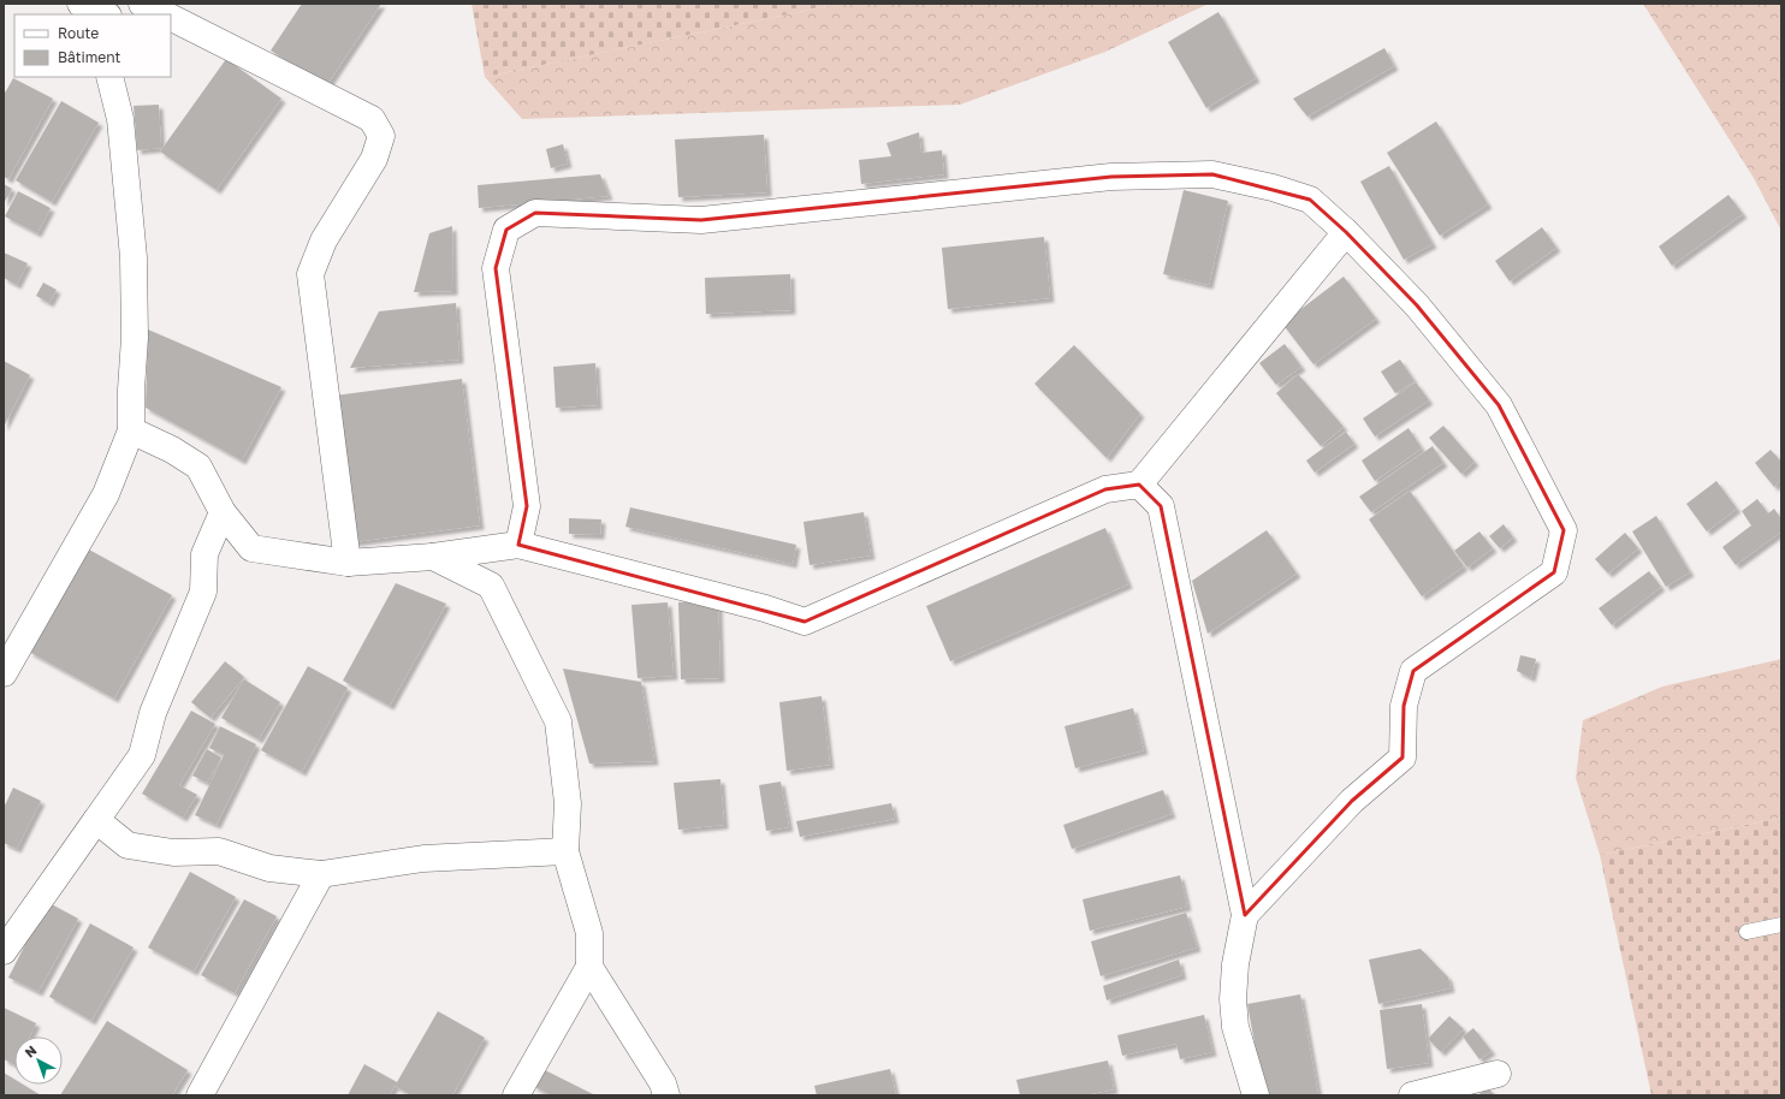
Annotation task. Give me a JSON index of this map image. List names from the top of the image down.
{
  "legend": ["Route", "Bâtiment"],
  "north": "top left"
}
